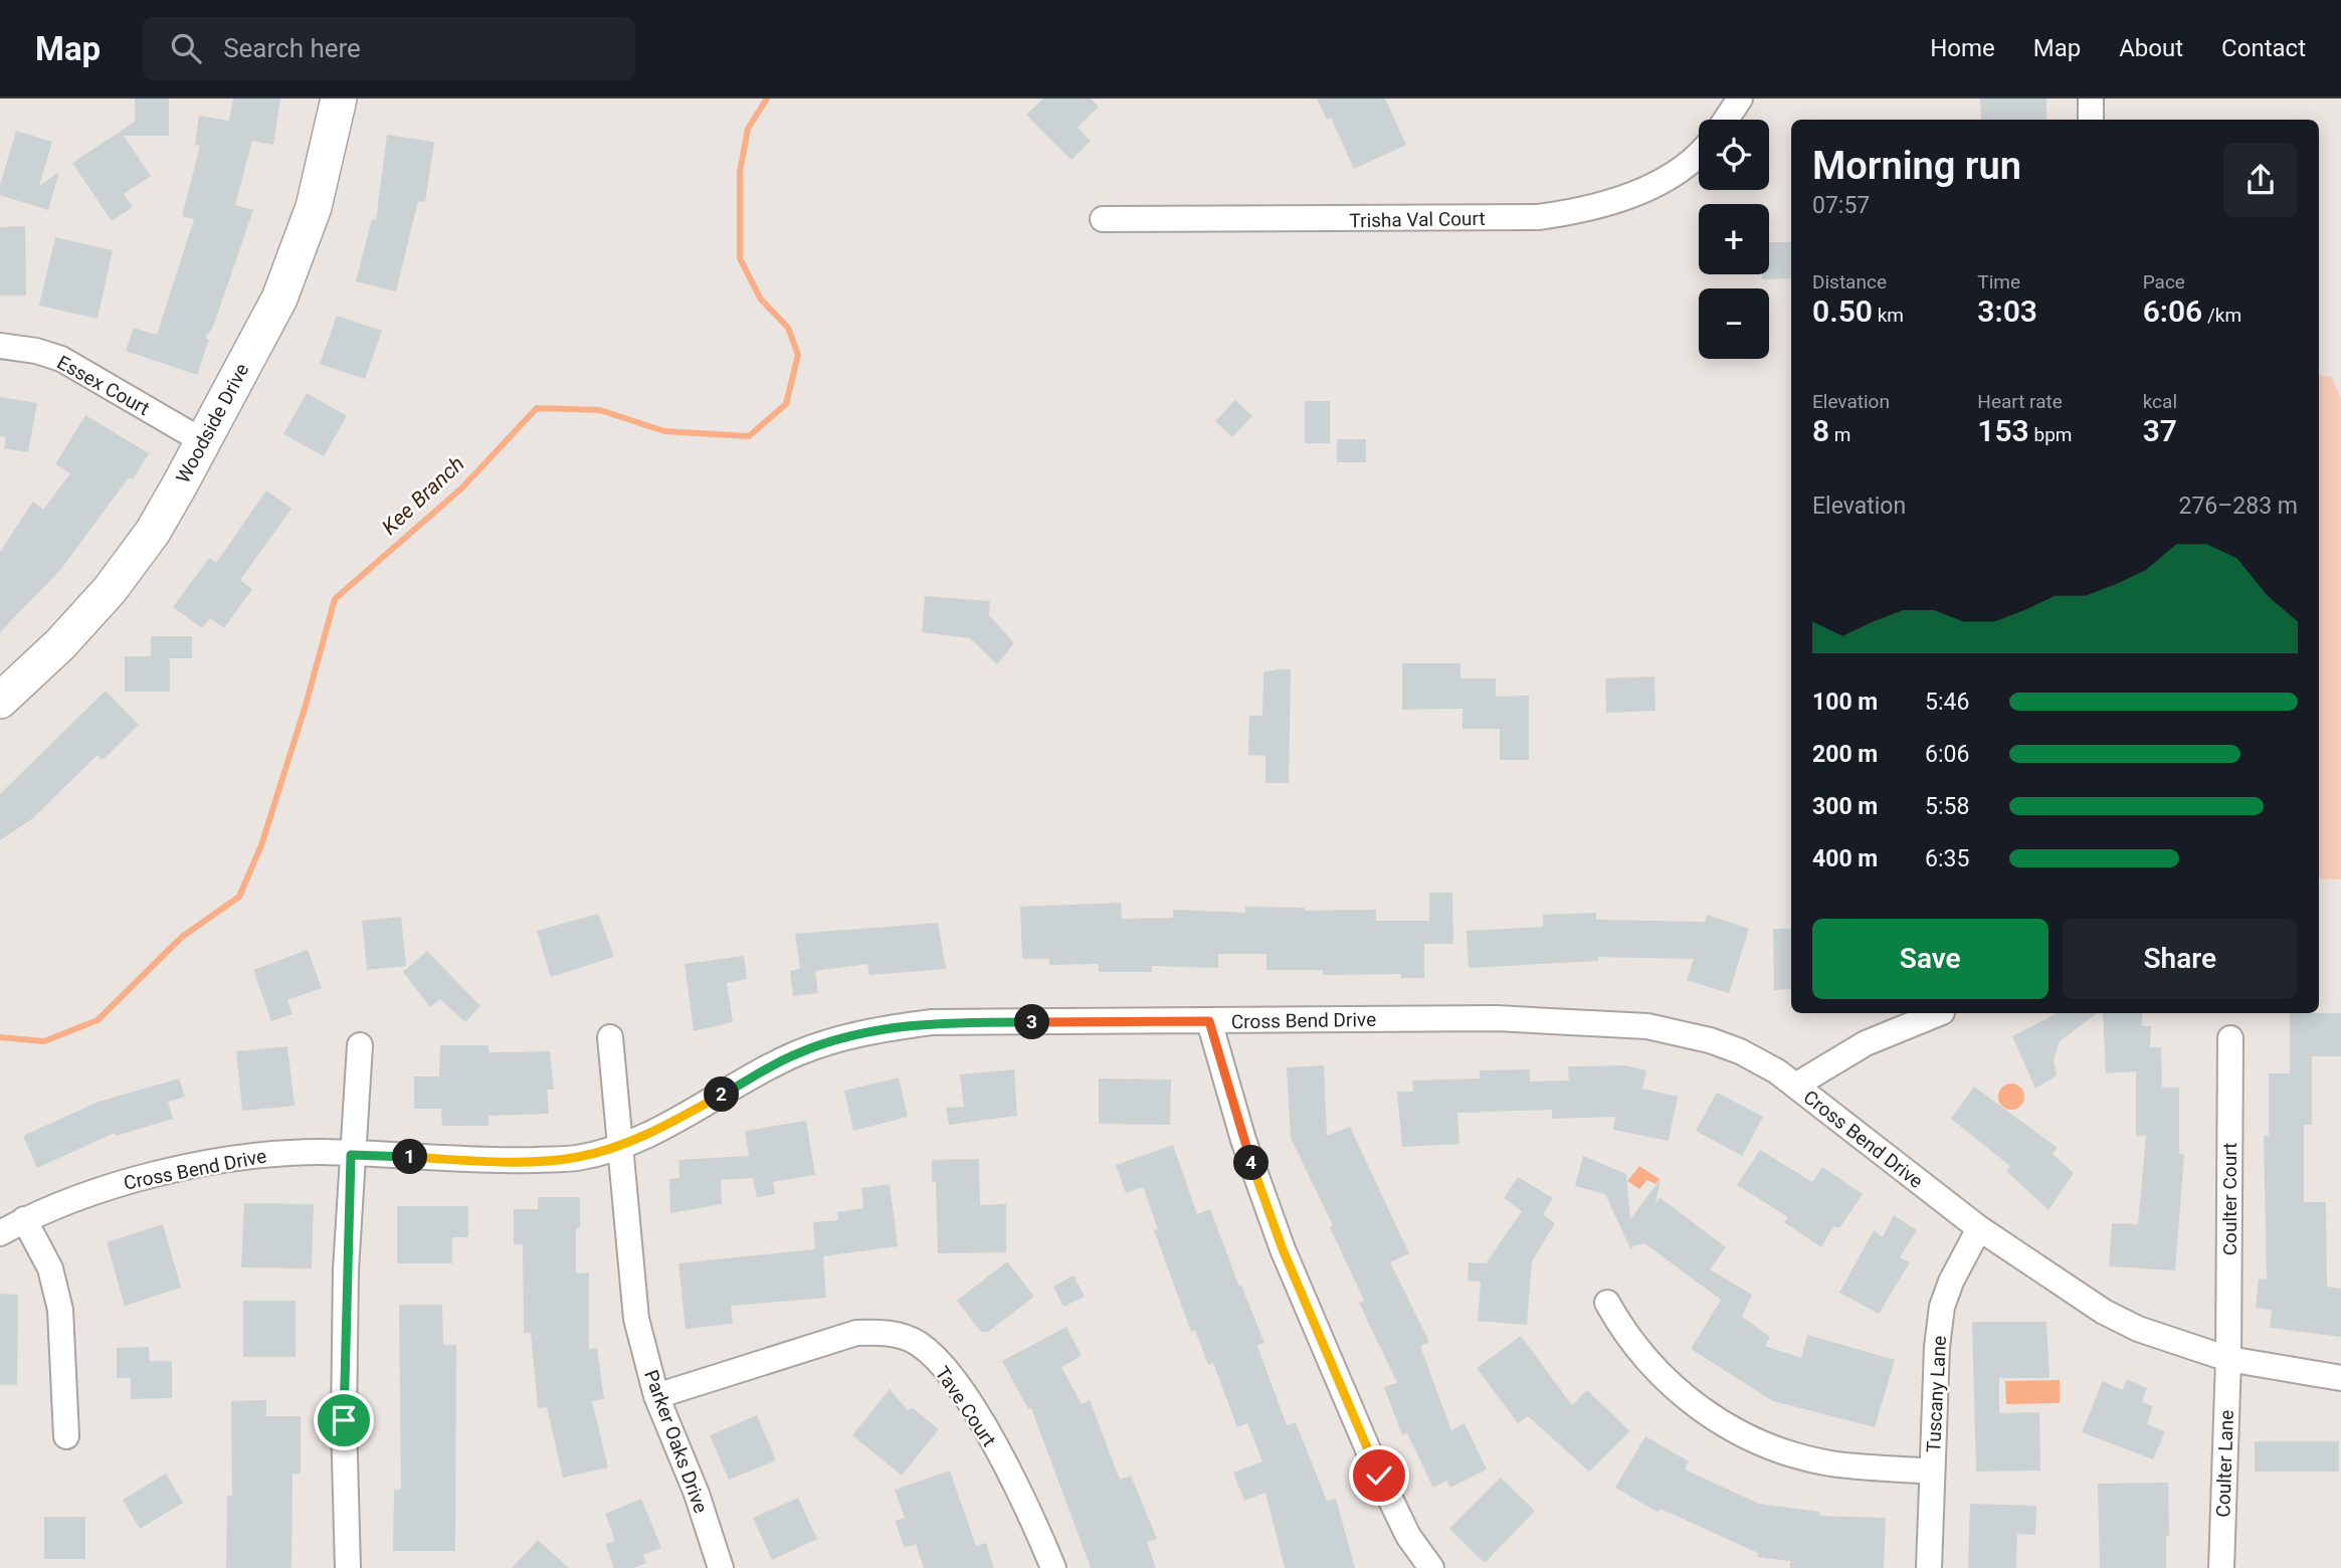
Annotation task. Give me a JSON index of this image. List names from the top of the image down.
{
  "streets": {
    "street": [
      "Trisha Val Court",
      "Essex Court",
      "Woodside Drive",
      "Cross Bend Drive",
      "Coulter Court",
      "Tuscany Lane",
      "Tave Court",
      "Parker Oaks Drive",
      "Coulter Lane"
    ]
  },
  "crossings": [
    ["Essex Court", "Woodside Drive"],
    ["Cross Bend Drive", "Coulter Court"],
    ["Cross Bend Drive", "Tuscany Lane"],
    ["Cross Bend Drive", "Parker Oaks Drive"],
    ["Cross Bend Drive", "Coulter Lane"],
    ["Coulter Court", "Coulter Lane"],
    ["Tave Court", "Parker Oaks Drive"]
  ],
  "water": ["Kee Branch"],
  "page": {
    "header": "Map",
    "search": "Search here",
    "nav": [
      "Home",
      "Map",
      "About",
      "Contact"
    ],
    "map_buttons": ["+", "−"],
    "heading": ["Morning run", "07:57"],
    "stats": [
      ["Distance", "0.50 km"],
      ["Time", "3:03"],
      ["Pace", "6:06 /km"],
      ["Elevation", "8 m"],
      ["Heart rate", "153 bpm"],
      ["kcal", "37"]
    ],
    "chart": ["Elevation", "276–283 m"],
    "list": [
      {
        "name": "100 m",
        "note": "5:46"
      },
      {
        "name": "200 m",
        "note": "6:06"
      },
      {
        "name": "300 m",
        "note": "5:58"
      },
      {
        "name": "400 m",
        "note": "6:35"
      }
    ],
    "buttons": ["Save", "Share"],
    "pins": [
      "3",
      "2",
      "1",
      "4"
    ]
  }
}
